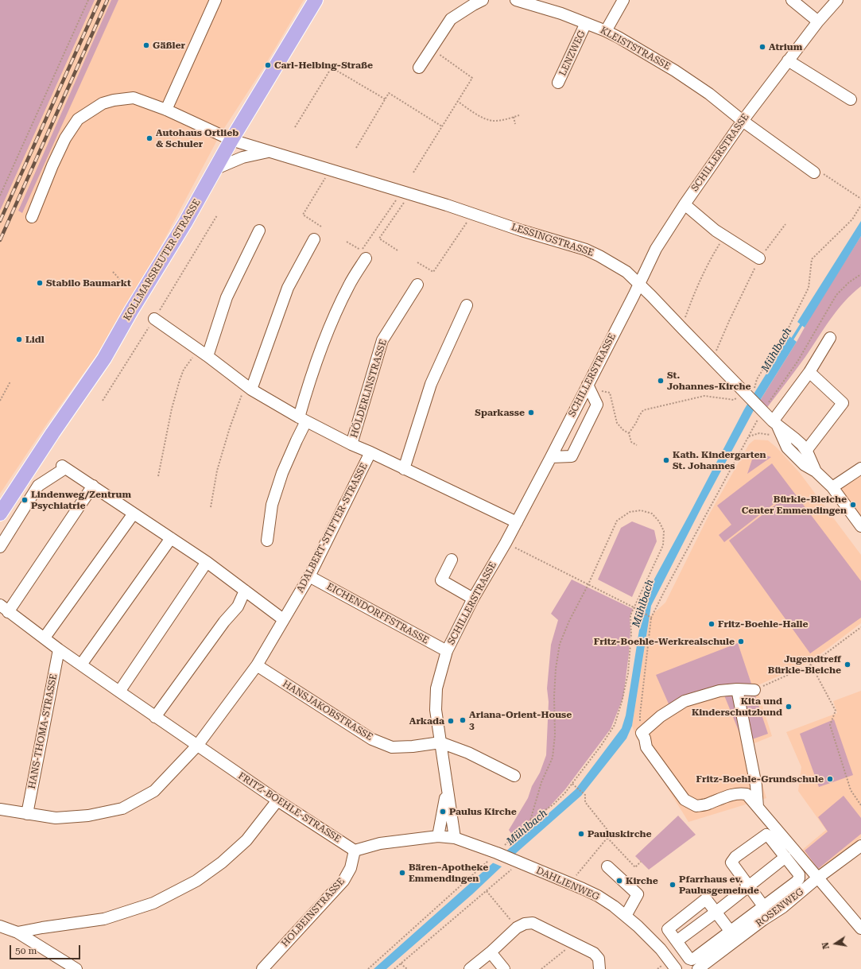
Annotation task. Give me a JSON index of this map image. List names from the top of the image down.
{
  "streets": {
    "main road": ["KOLLMARSREUTER STRASSE"],
    "street": [
      "KLEISTSTRASSE",
      "LENZWEG",
      "SCHILLERSTRASSE",
      "LESSINGSTRASSE",
      "HÖLDERLINSTRASSE",
      "ADALBERT-STIFTER-STRASSE",
      "EICHENDORFFSTRASSE",
      "HANSJAKOBSTRASSE",
      "HANS-THOMA-STRASSE",
      "FRITZ-BOEHLE-STRASSE",
      "DAHLIENWEG",
      "ROSENWEG",
      "HOLBEINSTRASSE"
    ]
  },
  "crossings": [
    ["KLEISTSTRASSE", "LENZWEG"],
    ["KLEISTSTRASSE", "SCHILLERSTRASSE"],
    ["SCHILLERSTRASSE", "LESSINGSTRASSE"],
    ["SCHILLERSTRASSE", "HÖLDERLINSTRASSE"],
    ["SCHILLERSTRASSE", "EICHENDORFFSTRASSE"],
    ["SCHILLERSTRASSE", "HANSJAKOBSTRASSE"],
    ["SCHILLERSTRASSE", "DAHLIENWEG"],
    ["LESSINGSTRASSE", "KOLLMARSREUTER STRASSE"],
    ["HÖLDERLINSTRASSE", "ADALBERT-STIFTER-STRASSE"],
    ["ADALBERT-STIFTER-STRASSE", "EICHENDORFFSTRASSE"],
    ["ADALBERT-STIFTER-STRASSE", "HANSJAKOBSTRASSE"],
    ["ADALBERT-STIFTER-STRASSE", "HANS-THOMA-STRASSE"],
    ["ADALBERT-STIFTER-STRASSE", "FRITZ-BOEHLE-STRASSE"],
    ["HANS-THOMA-STRASSE", "FRITZ-BOEHLE-STRASSE"],
    ["FRITZ-BOEHLE-STRASSE", "HOLBEINSTRASSE"]
  ],
  "water": ["Mühlbach"],
  "places": [
    "Gäßler",
    "Atrium",
    "Carl-Helbing-Straße",
    "Autohaus Ortlieb & Schuler",
    "Stabilo Baumarkt",
    "Lidl",
    "St. Johannes-Kirche",
    "Sparkasse",
    "Kath. Kindergarten St. Johannes",
    "Lindenweg/Zentrum Psychiatrie",
    "Bürkle-Bleiche Center Emmendingen",
    "Fritz-Boehle-Halle",
    "Fritz-Boehle-Werkrealschule",
    "Jugendtreff Bürkle-Bleiche",
    "Kita und Kinderschutzbund",
    "Ariana-Orient-House 3",
    "Arkada",
    "Fritz-Boehle-Grundschule",
    "Paulus Kirche",
    "Pauluskirche",
    "Bären-Apotheke Emmendingen",
    "Kirche",
    "Pfarrhaus ev. Paulusgemeinde"
  ],
  "scale_bar": "50 m",
  "north": "left"
}
